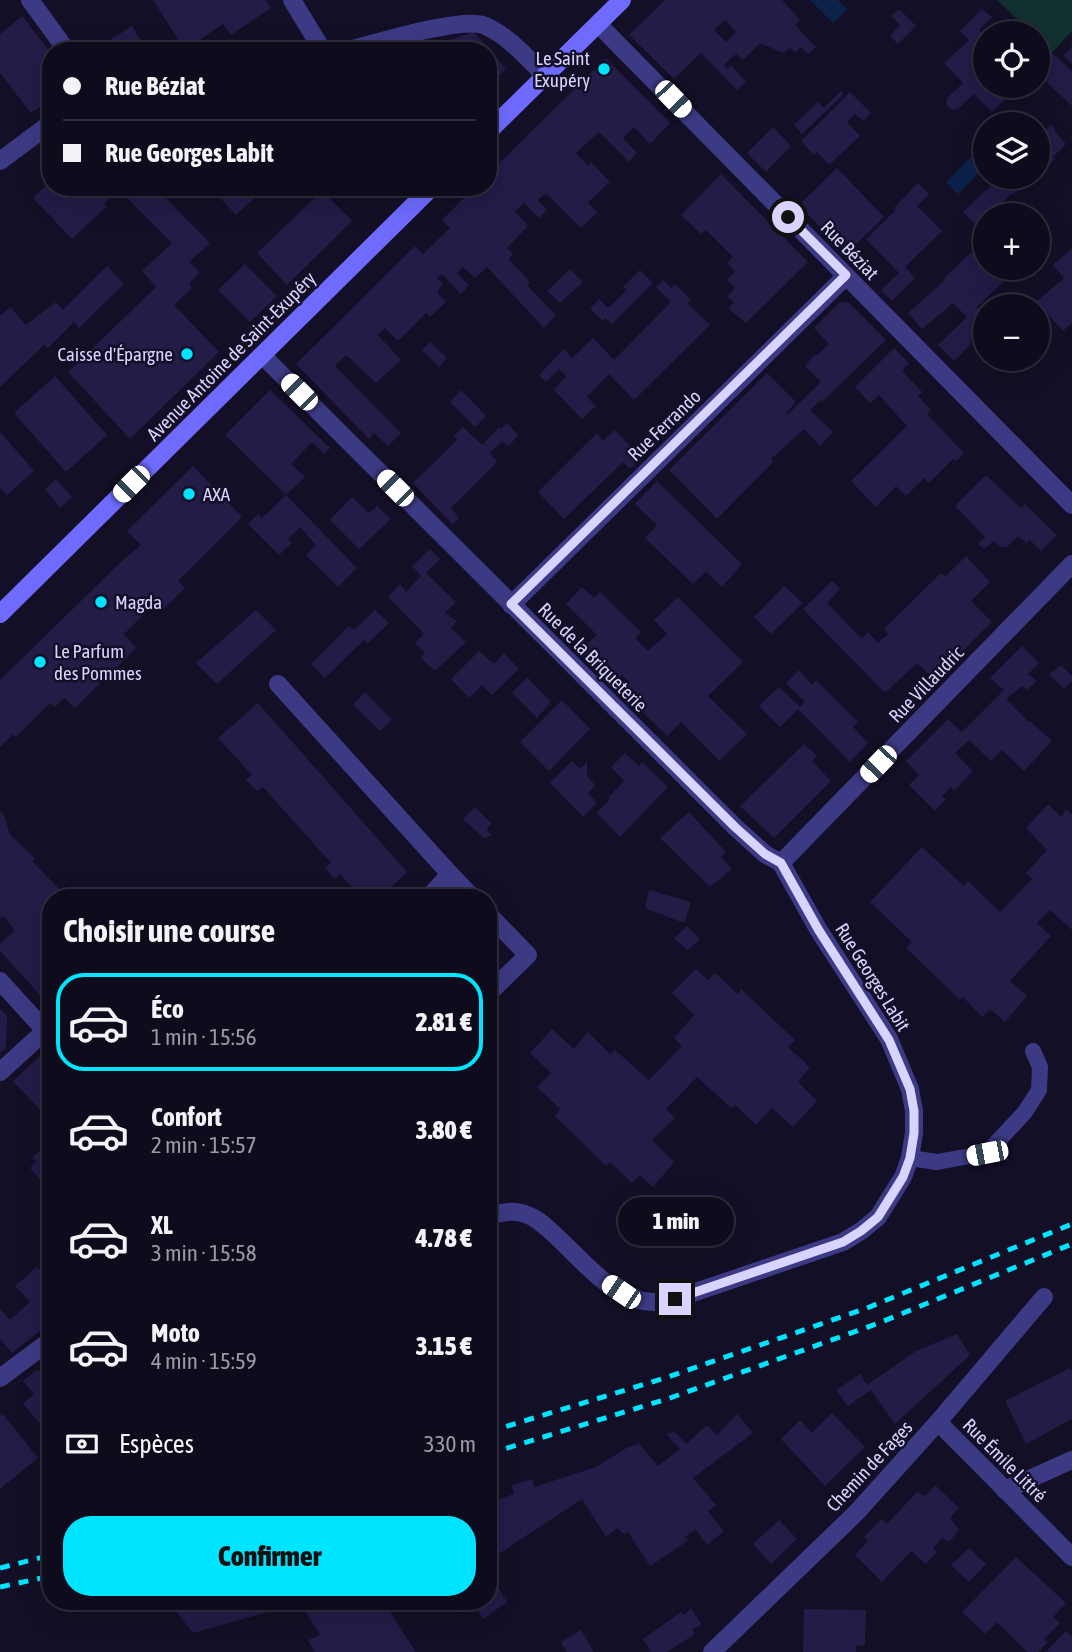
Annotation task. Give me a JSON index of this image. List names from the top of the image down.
{
  "streets": {
    "main road": ["Avenue Antoine de Saint-Exupéry"],
    "street": [
      "Rue Béziat",
      "Rue Ferrando",
      "Rue de la Briqueterie",
      "Rue Villaudric",
      "Rue Georges Labit",
      "Rue Émile Littré",
      "Chemin de Fages"
    ]
  },
  "crossings": [
    ["Rue Béziat", "Rue Ferrando"],
    ["Avenue Antoine de Saint-Exupéry", "Rue de la Briqueterie"],
    ["Rue Ferrando", "Rue de la Briqueterie"],
    ["Rue de la Briqueterie", "Rue Villaudric"],
    ["Rue de la Briqueterie", "Rue Georges Labit"],
    ["Rue Villaudric", "Rue Georges Labit"],
    ["Rue Émile Littré", "Chemin de Fages"]
  ],
  "places": [
    "Le Saint Exupéry",
    "Caisse d'Épargne",
    "AXA",
    "Magda",
    "Le Parfum des Pommes"
  ],
  "page": {
    "map_buttons": ["+", "−"],
    "banner": ["Rue Béziat", "Rue Georges Labit"],
    "heading": "Choisir une course",
    "list": [
      {
        "name": "Éco",
        "note": "1 min · 15:56",
        "value": "2.81 €"
      },
      {
        "name": "Confort",
        "note": "2 min · 15:57",
        "value": "3.80 €"
      },
      {
        "name": "XL",
        "note": "3 min · 15:58",
        "value": "4.78 €"
      },
      {
        "name": "Moto",
        "note": "4 min · 15:59",
        "value": "3.15 €"
      }
    ],
    "bubble": "1 min",
    "pay": ["Espèces", "330 m"],
    "buttons": "Confirmer"
  }
}
